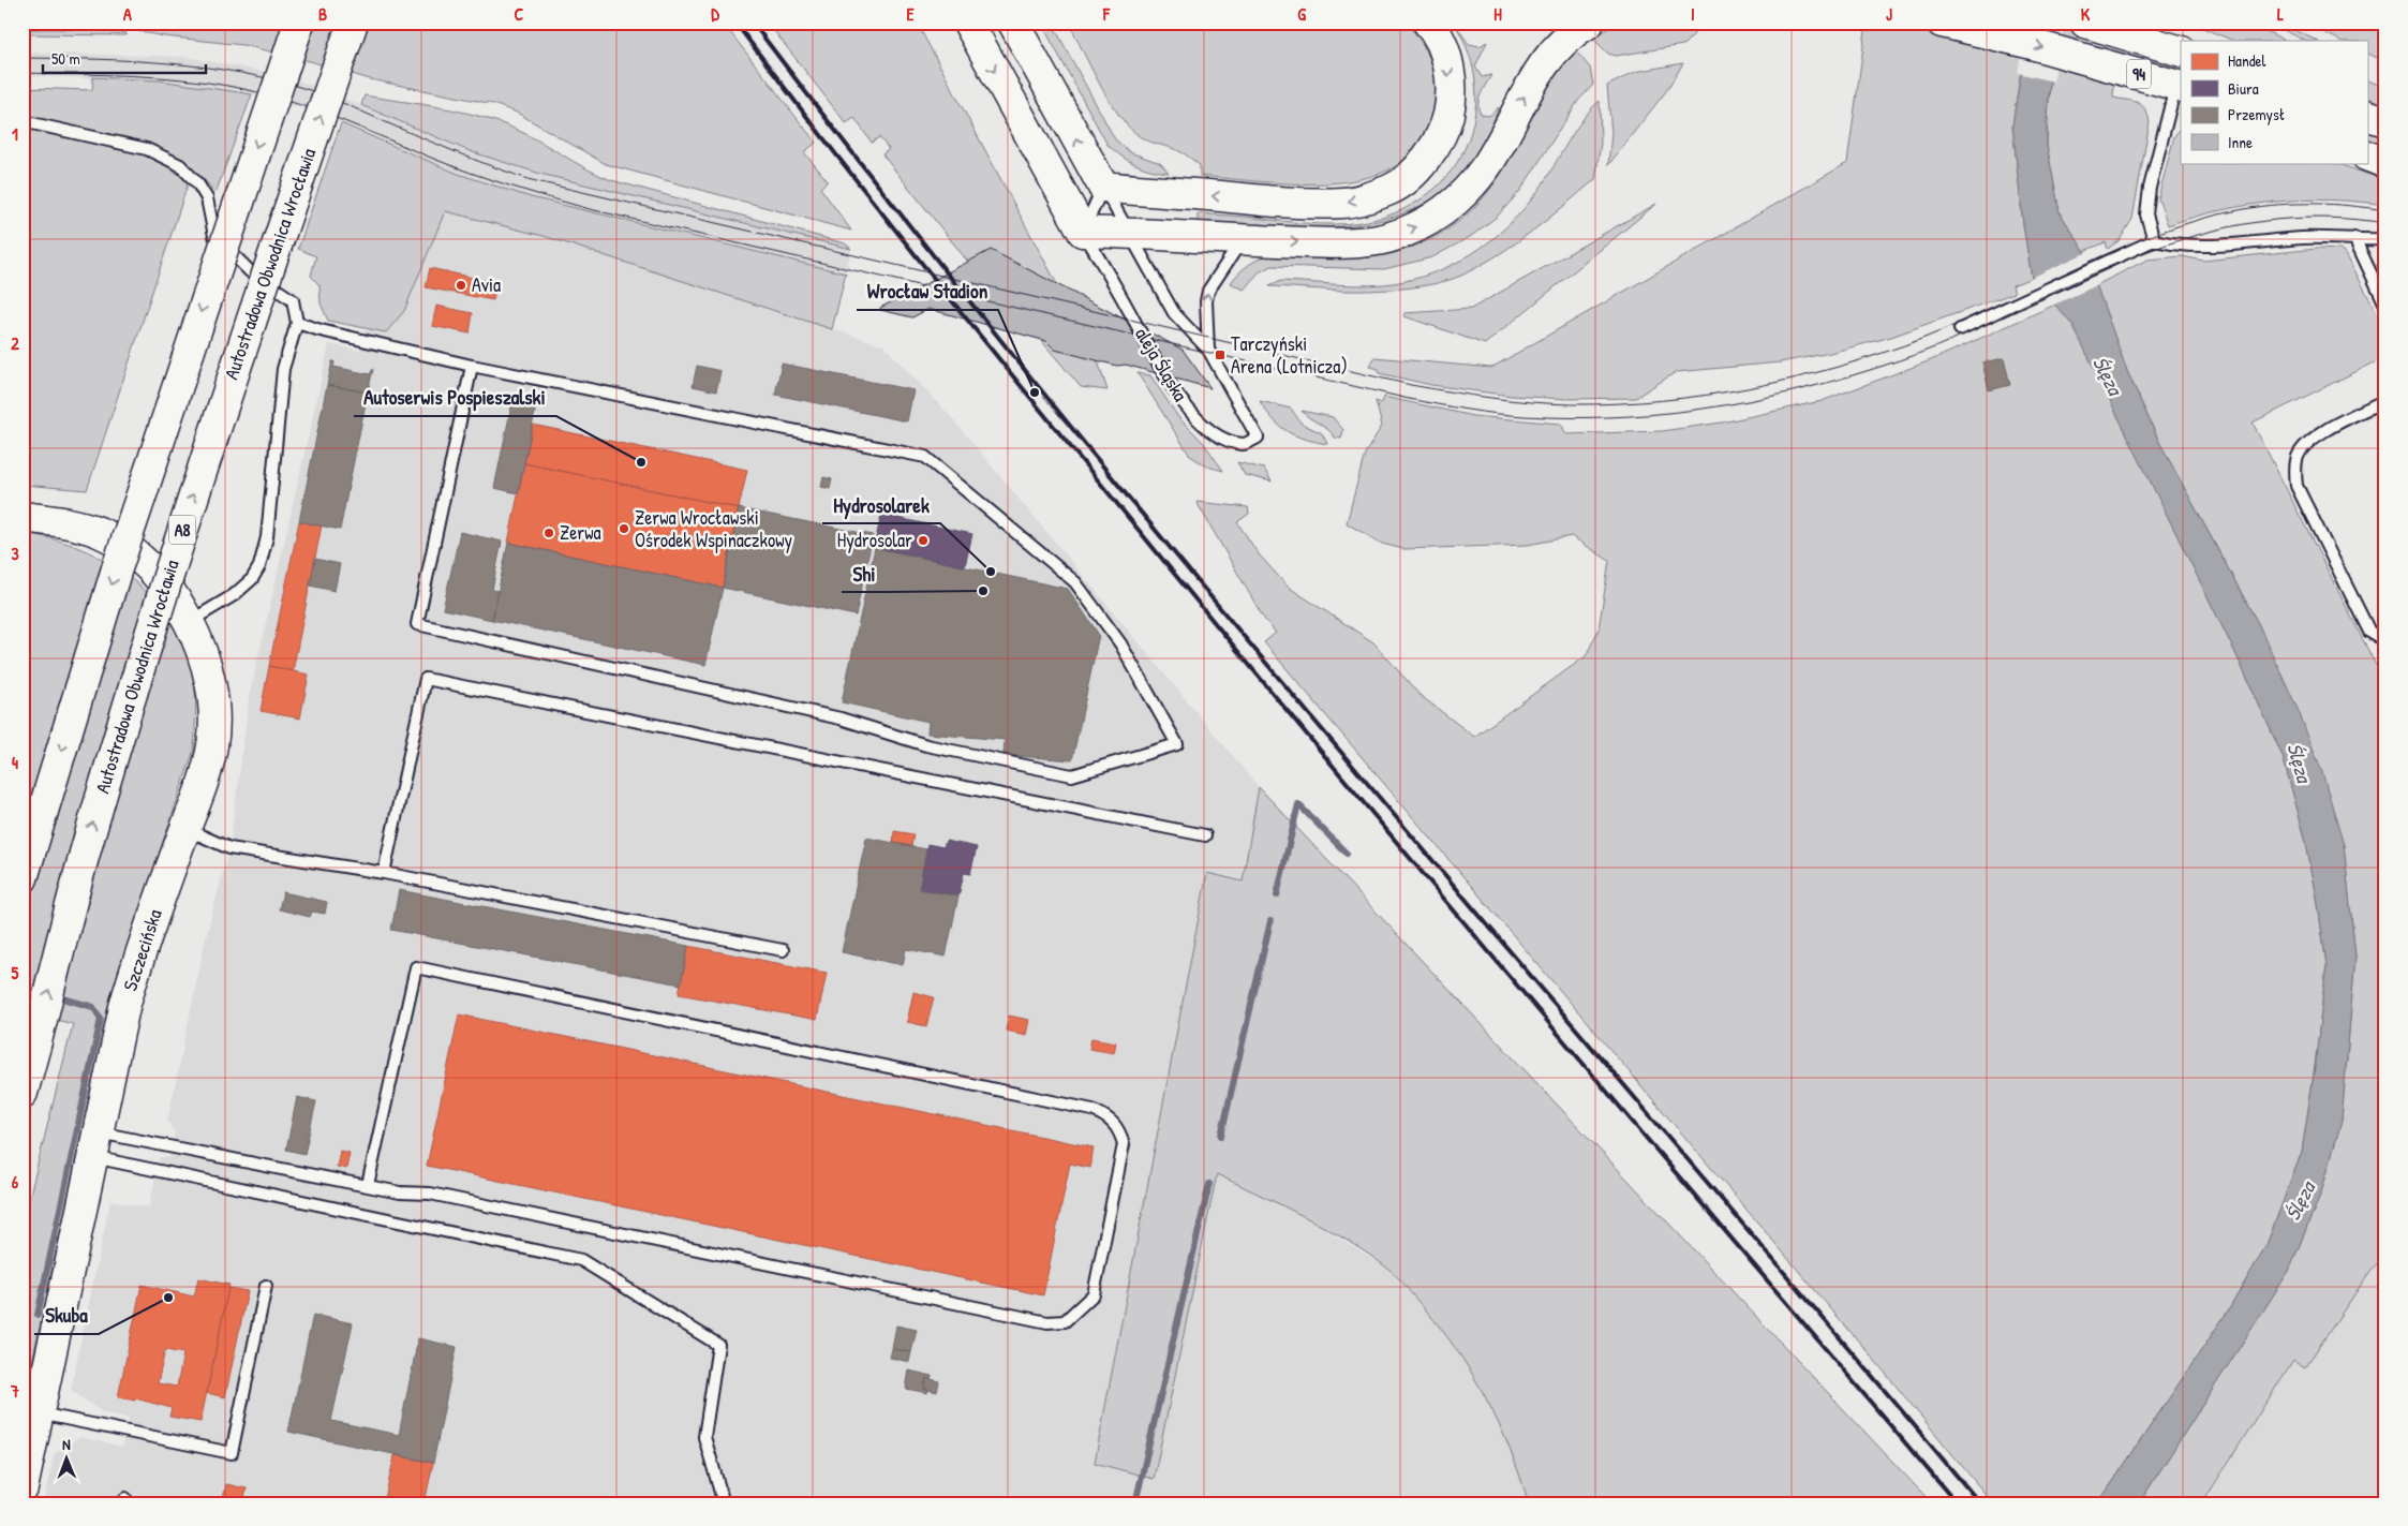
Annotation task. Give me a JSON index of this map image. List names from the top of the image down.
{
  "streets": {
    "main road": [
      "94",
      "Autostradowa Obwodnica Wrocławia",
      "aleja Śląska",
      "A8",
      "Szczecińska"
    ]
  },
  "water": ["Ślęza"],
  "places": {
    "other": [
      "Avia",
      "Wrocław Stadion",
      "Autoserwis Pospieszalski",
      "Zerwa Wrocławski Ośrodek Wspinaczkowy",
      "Zerwa",
      "Hydrosolar",
      "Hydrosolarek",
      "Shi",
      "Skuba"
    ],
    "transit": ["Tarczyński Arena (Lotnicza)"]
  },
  "legend": [
    "Handel",
    "Biura",
    "Przemysł",
    "Inne"
  ],
  "scale_bar": "50 m",
  "north": "top",
  "grid": {
    "columns": [
      "A",
      "B",
      "C",
      "D",
      "E",
      "F",
      "G",
      "H",
      "I",
      "J",
      "K",
      "L"
    ],
    "rows": [
      "1",
      "2",
      "3",
      "4",
      "5",
      "6",
      "7"
    ]
  }
}
